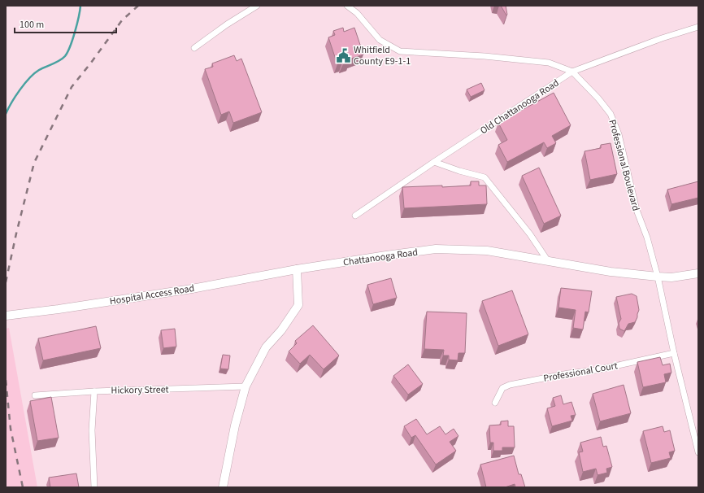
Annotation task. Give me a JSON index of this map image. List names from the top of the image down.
{
  "streets": {
    "main road": ["Chattanooga Road", "Hospital Access Road"],
    "street": [
      "Old Chattanooga Road",
      "Professional Boulevard",
      "Professional Court",
      "Hickory Street"
    ]
  },
  "crossings": [
    ["Old Chattanooga Road", "Professional Boulevard"],
    ["Professional Boulevard", "Chattanooga Road"],
    ["Professional Boulevard", "Professional Court"],
    ["Chattanooga Road", "Hospital Access Road"]
  ],
  "places": {
    "public building": ["Whitfield County E9-1-1"]
  },
  "scale_bar": "100 m"
}
